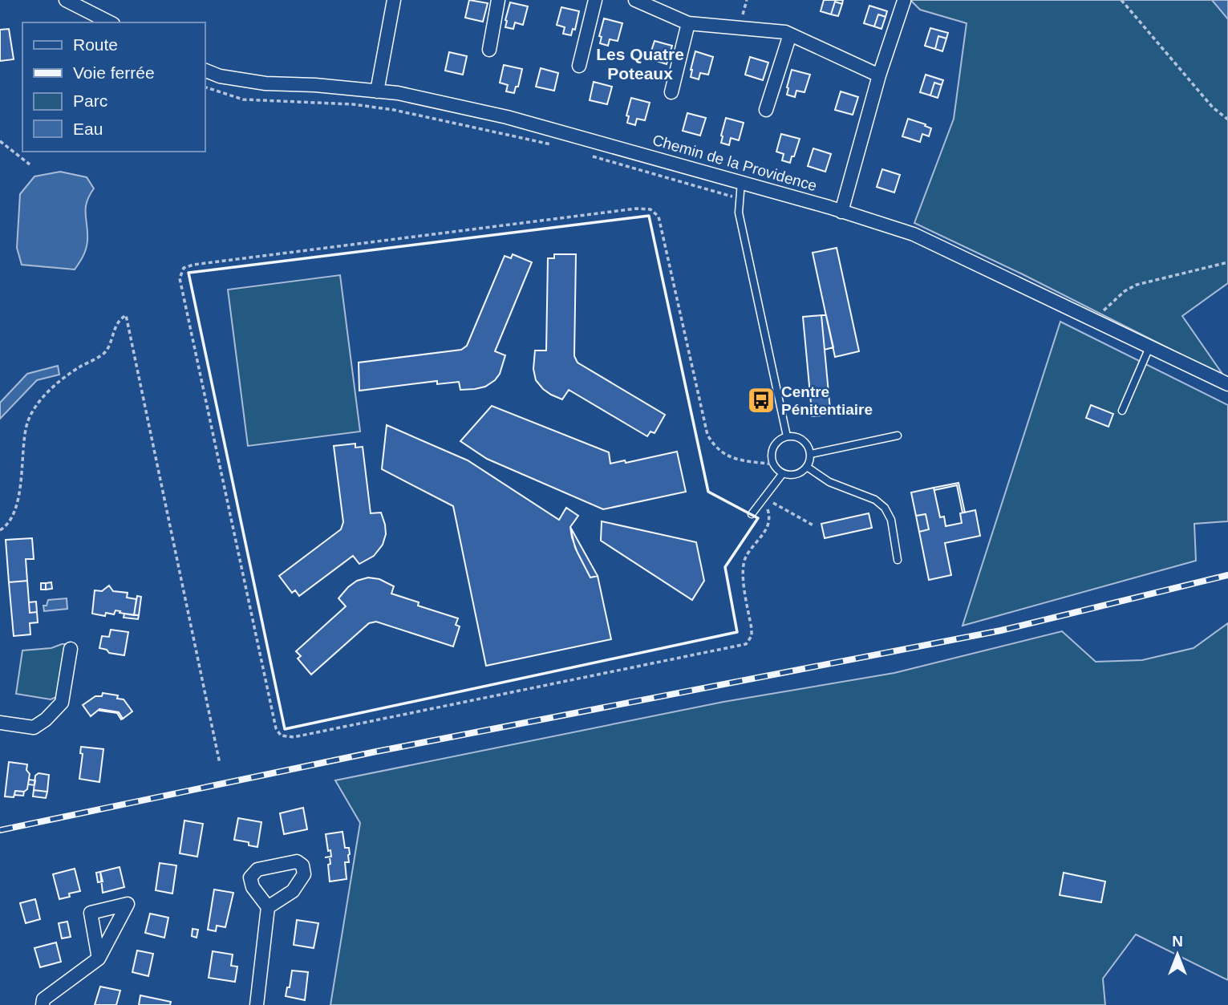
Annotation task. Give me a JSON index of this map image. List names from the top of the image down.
{
  "streets": {
    "street": ["Chemin de la Providence"]
  },
  "districts": ["Les Quatre Poteaux"],
  "places": {
    "bus stop": ["Centre Pénitentiaire"]
  },
  "legend": [
    "Route",
    "Voie ferrée",
    "Parc",
    "Eau"
  ],
  "north": "top"
}
